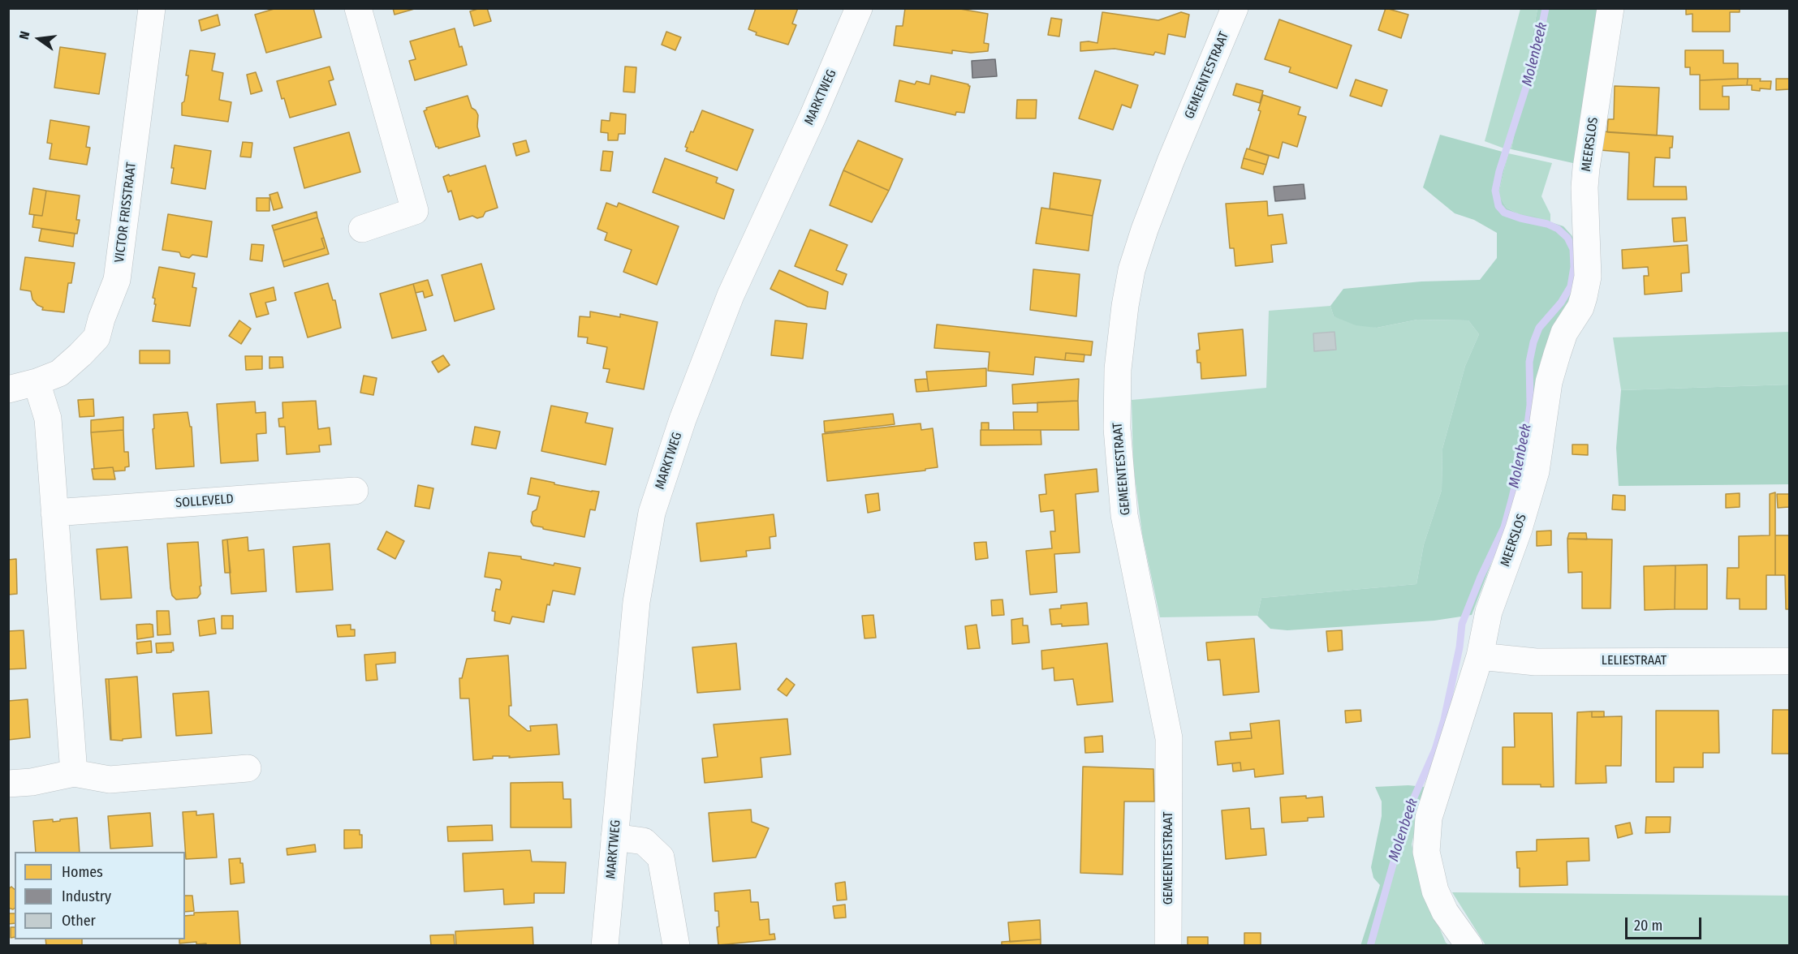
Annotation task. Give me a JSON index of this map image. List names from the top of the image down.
{
  "streets": {
    "street": [
      "GEMEENTESTRAAT",
      "MARKTWEG",
      "MEERSLOS",
      "VICTOR FRISSTRAAT",
      "SOLLEVELD",
      "LELIESTRAAT"
    ]
  },
  "crossings": [
    ["MEERSLOS", "LELIESTRAAT"]
  ],
  "water": ["Molenbeek"],
  "legend": ["Homes", "Industry", "Other"],
  "scale_bar": "20 m",
  "north": "left"
}
